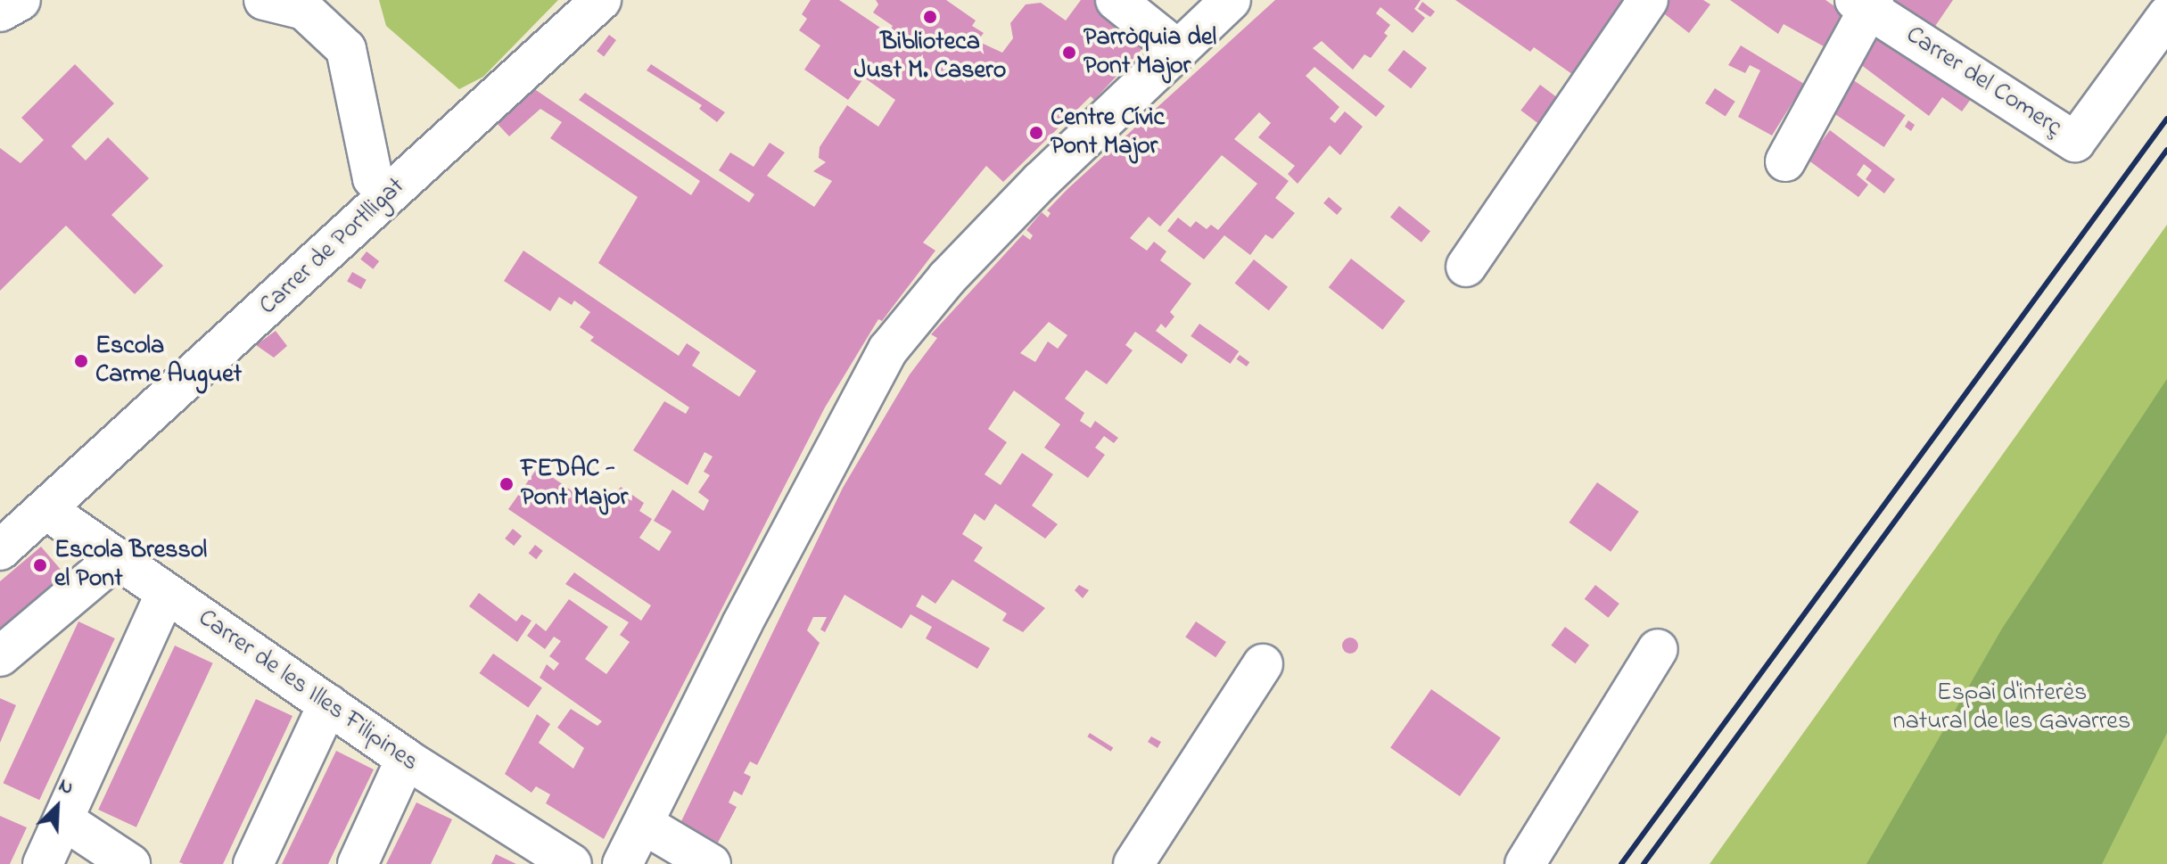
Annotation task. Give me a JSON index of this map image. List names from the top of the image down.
{
  "streets": {
    "street": ["Carrer del Comerç", "Carrer de Portlligat", "Carrer de les Illes Filipines"]
  },
  "crossings": [
    ["Carrer de Portlligat", "Carrer de les Illes Filipines"]
  ],
  "parks": ["Espai d'interès natural de les Gavarres"],
  "places": [
    "Biblioteca Just M. Casero",
    "Parròquia del Pont Major",
    "Centre Cívic Pont Major",
    "Escola Carme Auguet",
    "FEDAC - Pont Major",
    "Escola Bressol el Pont"
  ],
  "north": "top right"
}
